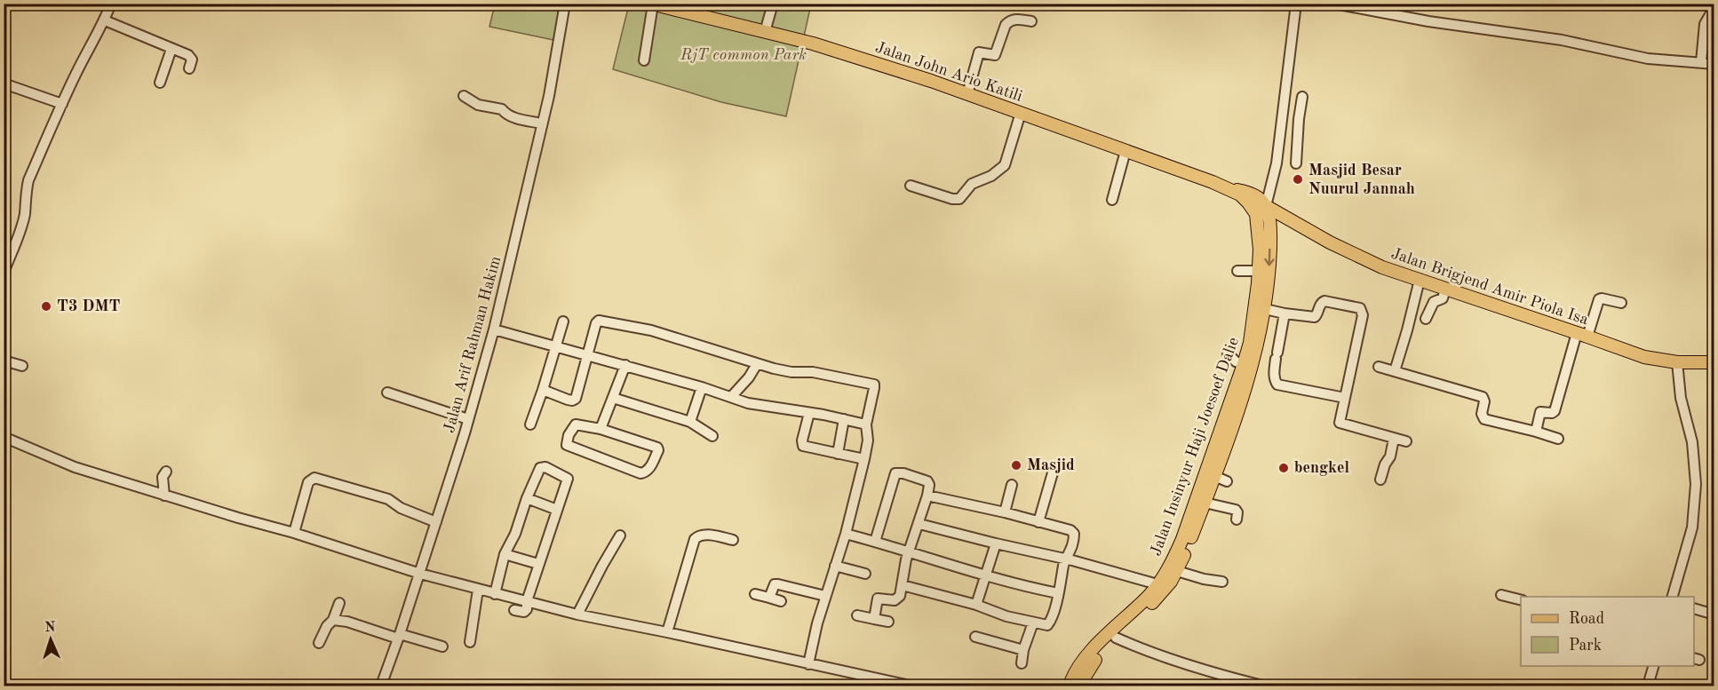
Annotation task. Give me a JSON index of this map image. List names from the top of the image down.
{
  "streets": {
    "main road": ["Jalan John Ario Katili", "Jalan Brigjend Amir Piola Isa", "Jalan Insinyur Haji Joesoef Dalie"],
    "street": ["Jalan Arif Rahman Hakim"]
  },
  "crossings": [
    ["Jalan John Ario Katili", "Jalan Brigjend Amir Piola Isa"],
    ["Jalan John Ario Katili", "Jalan Insinyur Haji Joesoef Dalie"],
    ["Jalan Brigjend Amir Piola Isa", "Jalan Insinyur Haji Joesoef Dalie"]
  ],
  "parks": ["RjT common Park"],
  "places": [
    "Masjid Besar Nuurul Jannah",
    "T3 DMT",
    "Masjid",
    "bengkel"
  ],
  "legend": ["Road", "Park"],
  "north": "top"
}
